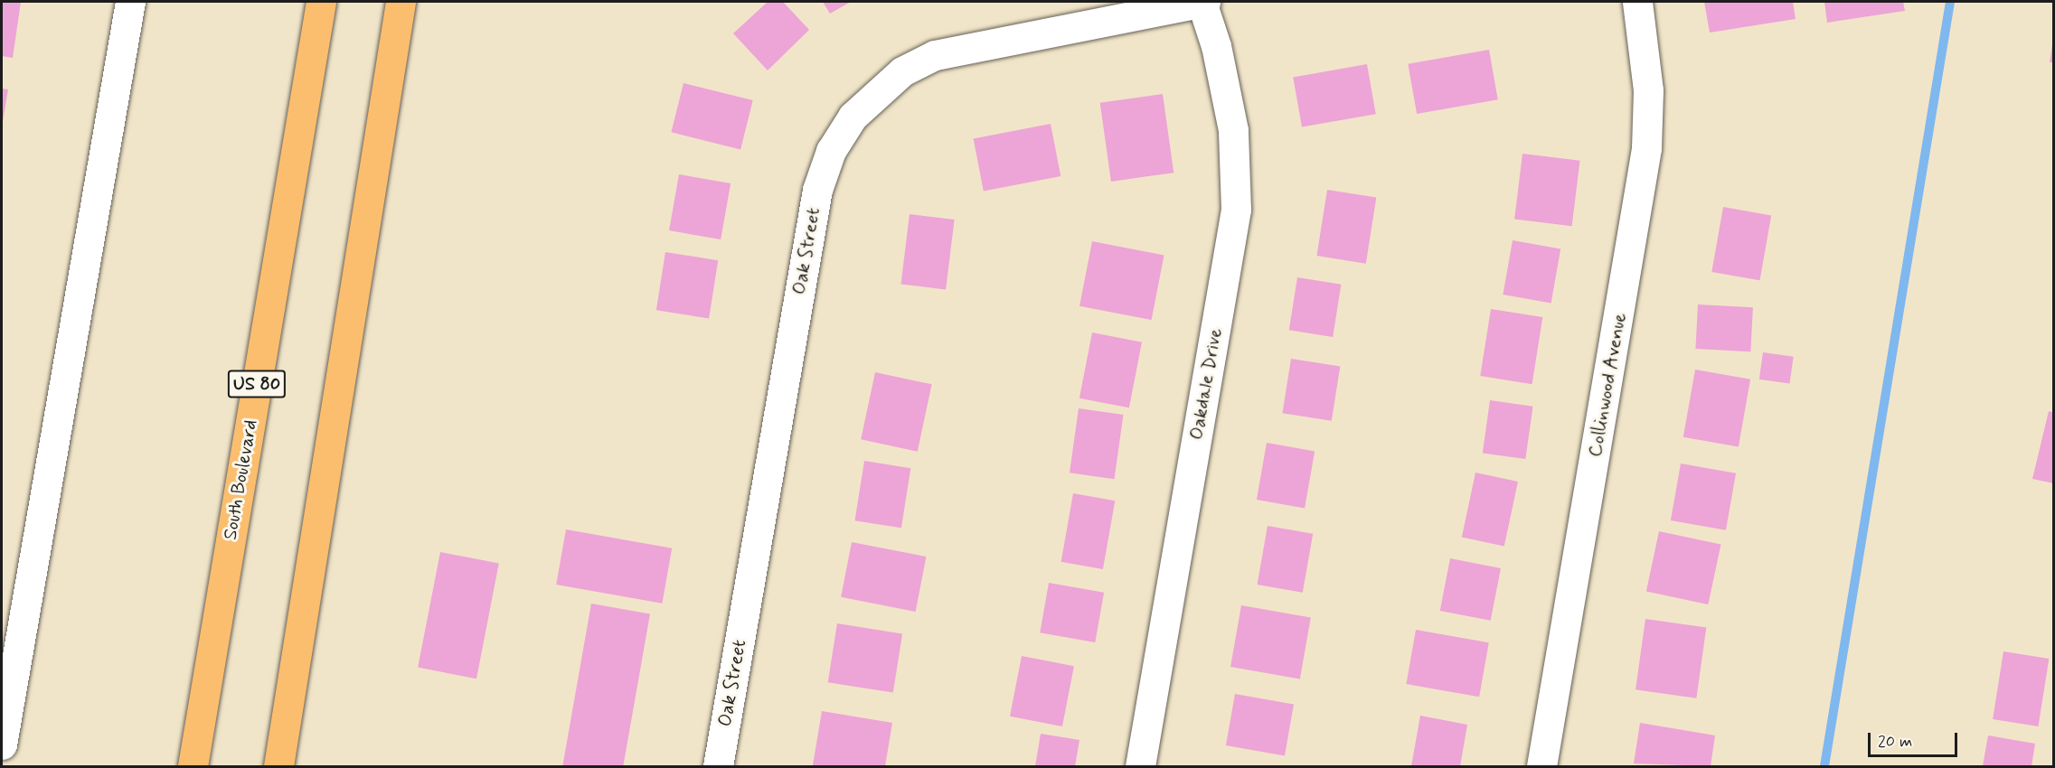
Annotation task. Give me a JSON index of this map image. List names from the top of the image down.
{
  "streets": {
    "highway": ["US 80", "South Boulevard"],
    "street": ["Oak Street", "Oakdale Drive", "Collinwood Avenue"]
  },
  "crossings": [
    ["Oak Street", "Oakdale Drive"]
  ],
  "scale_bar": "20 m"
}
